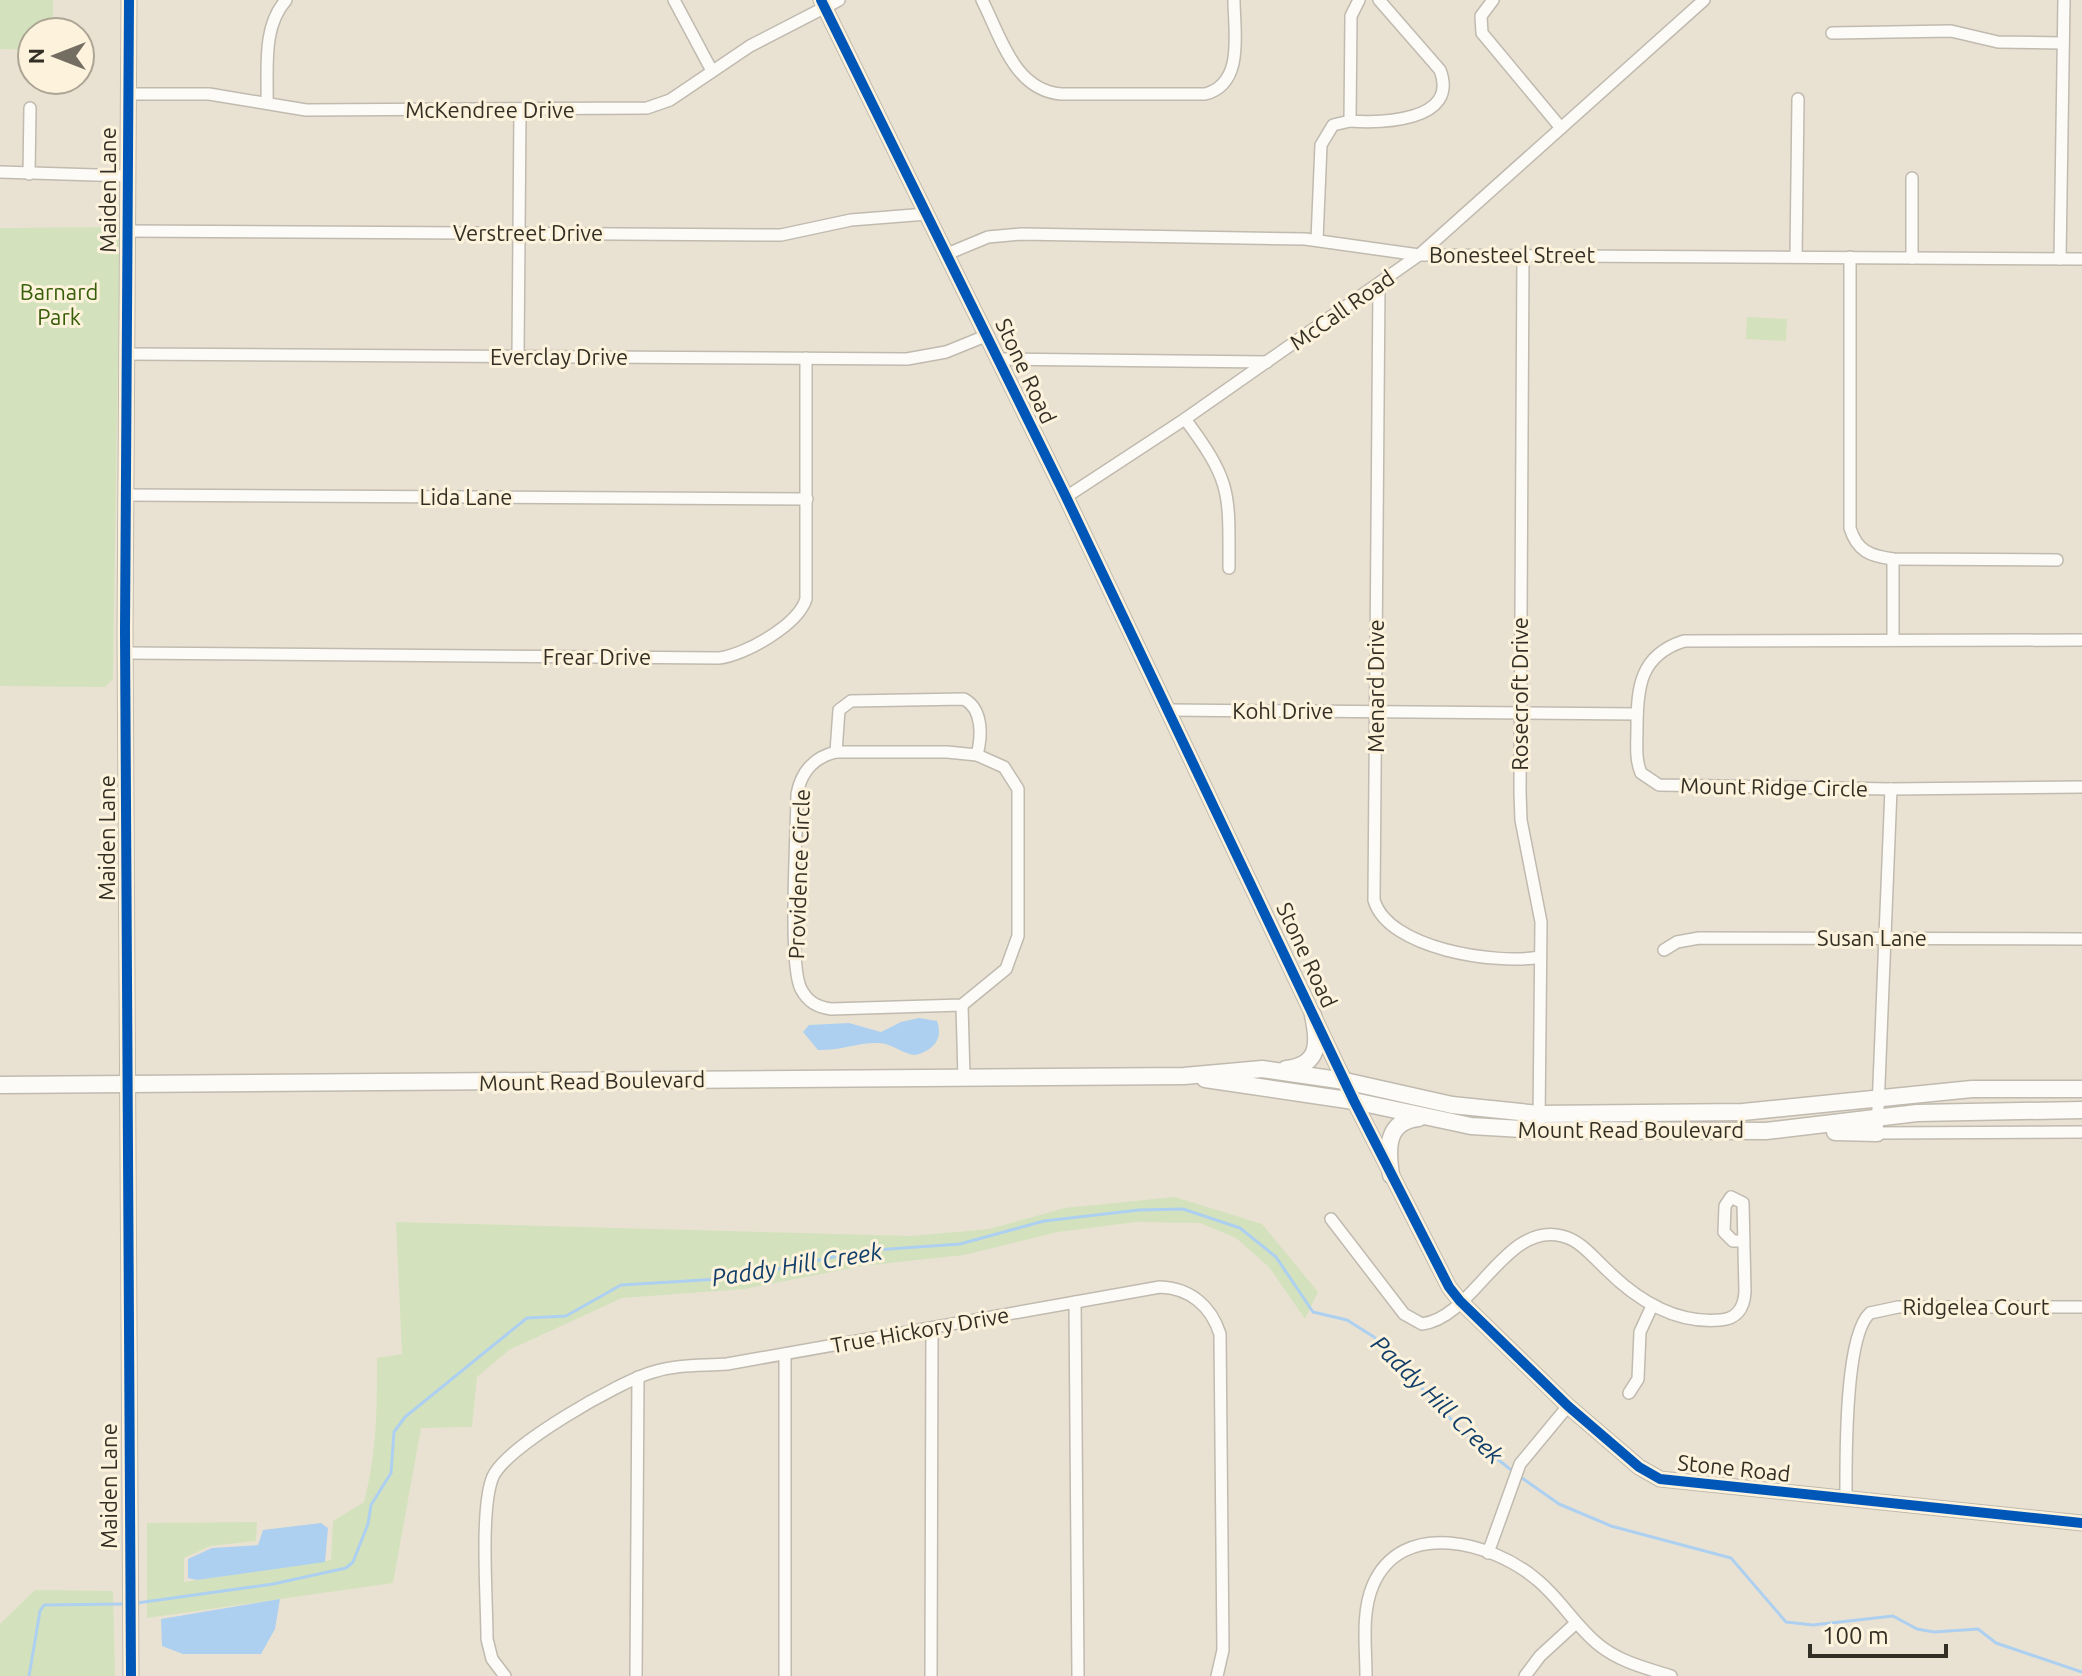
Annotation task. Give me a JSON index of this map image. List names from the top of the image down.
{
  "streets": {
    "main road": ["Mount Read Boulevard"],
    "street": [
      "McKendree Drive",
      "Maiden Lane",
      "Verstreet Drive",
      "Bonesteel Street",
      "McCall Road",
      "Everclay Drive",
      "Stone Road",
      "Lida Lane",
      "Frear Drive",
      "Menard Drive",
      "Rosecroft Drive",
      "Kohl Drive",
      "Mount Ridge Circle",
      "Providence Circle",
      "Susan Lane",
      "Ridgelea Court",
      "True Hickory Drive"
    ]
  },
  "crossings": [
    ["McKendree Drive", "Maiden Lane"],
    ["McKendree Drive", "Stone Road"],
    ["Maiden Lane", "Verstreet Drive"],
    ["Maiden Lane", "Everclay Drive"],
    ["Maiden Lane", "Lida Lane"],
    ["Maiden Lane", "Frear Drive"],
    ["Maiden Lane", "Mount Read Boulevard"],
    ["Verstreet Drive", "Stone Road"],
    ["Bonesteel Street", "McCall Road"],
    ["Bonesteel Street", "Stone Road"],
    ["Bonesteel Street", "Rosecroft Drive"],
    ["McCall Road", "Stone Road"],
    ["McCall Road", "Menard Drive"],
    ["Everclay Drive", "Stone Road"],
    ["Everclay Drive", "Frear Drive"],
    ["Stone Road", "Kohl Drive"],
    ["Stone Road", "Mount Read Boulevard"],
    ["Stone Road", "Ridgelea Court"],
    ["Lida Lane", "Frear Drive"],
    ["Menard Drive", "Rosecroft Drive"],
    ["Menard Drive", "Kohl Drive"],
    ["Rosecroft Drive", "Kohl Drive"],
    ["Rosecroft Drive", "Mount Read Boulevard"],
    ["Kohl Drive", "Mount Ridge Circle"]
  ],
  "water": ["Paddy Hill Creek"],
  "parks": ["Barnard Park"],
  "scale_bar": "100 m",
  "north": "left"
}
